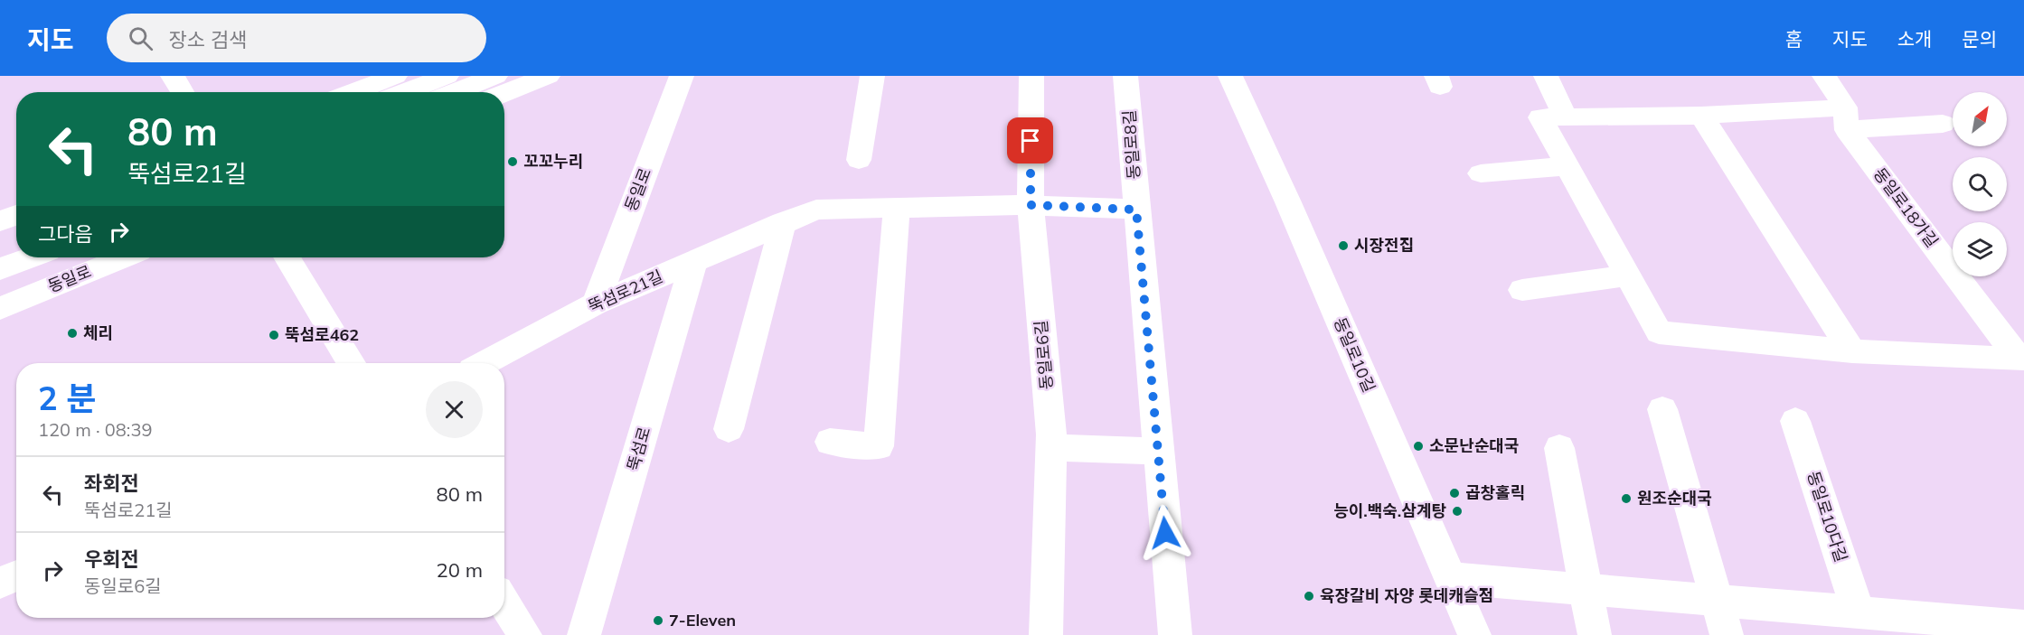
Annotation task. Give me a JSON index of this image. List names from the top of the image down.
{
  "streets": {
    "street": [
      "동일로8길",
      "동일로",
      "동일로18가길",
      "뚝섬로21길",
      "동일로6길",
      "동일로10길",
      "뚝섬로",
      "동일로10다길"
    ]
  },
  "crossings": [
    ["동일로8길", "뚝섬로21길"],
    ["동일로", "뚝섬로21길"],
    ["뚝섬로21길", "동일로6길"],
    ["뚝섬로21길", "뚝섬로"]
  ],
  "places": [
    "꼬꼬누리",
    "시장전집",
    "체리",
    "뚝섬로462",
    "소문난순대국",
    "곱창홀릭",
    "원조순대국",
    "능이.백숙.삼계탕",
    "육장갈비 자양 롯데캐슬점",
    "7-Eleven"
  ],
  "north": "top right",
  "page": {
    "header": "지도",
    "search": "장소 검색",
    "nav": [
      "홈",
      "지도",
      "소개",
      "문의"
    ],
    "turn": ["80 m", "뚝섬로21길"],
    "then": "그다음",
    "heading": ["2 분", "120 m · 08:39"],
    "list": [
      {
        "name": "좌회전",
        "note": "뚝섬로21길",
        "value": "80 m"
      },
      {
        "name": "우회전",
        "note": "동일로6길",
        "value": "20 m"
      }
    ]
  }
}
